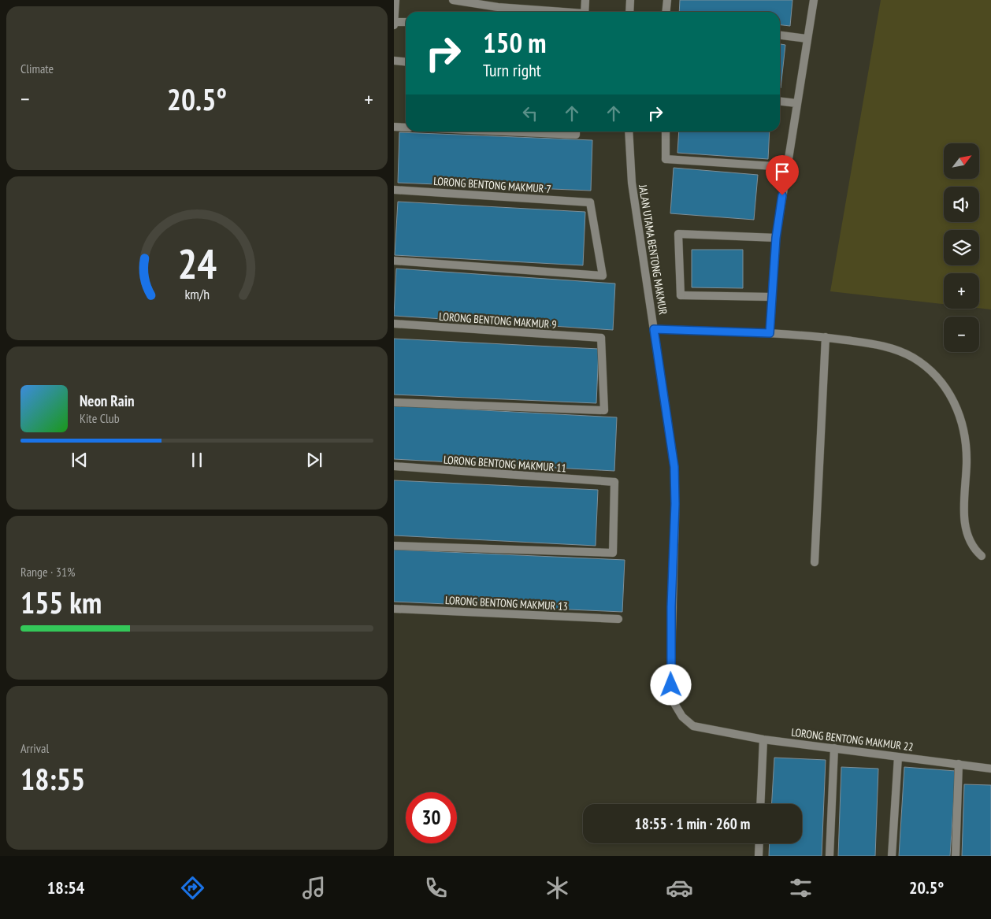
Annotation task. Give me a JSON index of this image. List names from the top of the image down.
{
  "streets": {
    "street": [
      "LORONG BENTONG MAKMUR 7",
      "JALAN UTAMA BENTONG MAKMUR",
      "LORONG BENTONG MAKMUR 9",
      "LORONG BENTONG MAKMUR 11",
      "LORONG BENTONG MAKMUR 13",
      "LORONG BENTONG MAKMUR 22"
    ]
  },
  "crossings": [
    ["JALAN UTAMA BENTONG MAKMUR", "LORONG BENTONG MAKMUR 22"]
  ],
  "north": "top right",
  "page": {
    "tile": [
      "Climate",
      ["Range · 31%", "155 km"],
      ["Arrival", "18:55"]
    ],
    "turn": ["150 m", "Turn right"],
    "heat": ["−", "20.5°", "+"],
    "map_buttons": ["+", "−"],
    "song": ["Neon Rain", "Kite Club"],
    "limit": "30",
    "trip": "18:55 · 1 min · 260 m",
    "tabs": ["18:54", "20.5°"],
    "gauge": ["24", "km/h"]
  }
}
